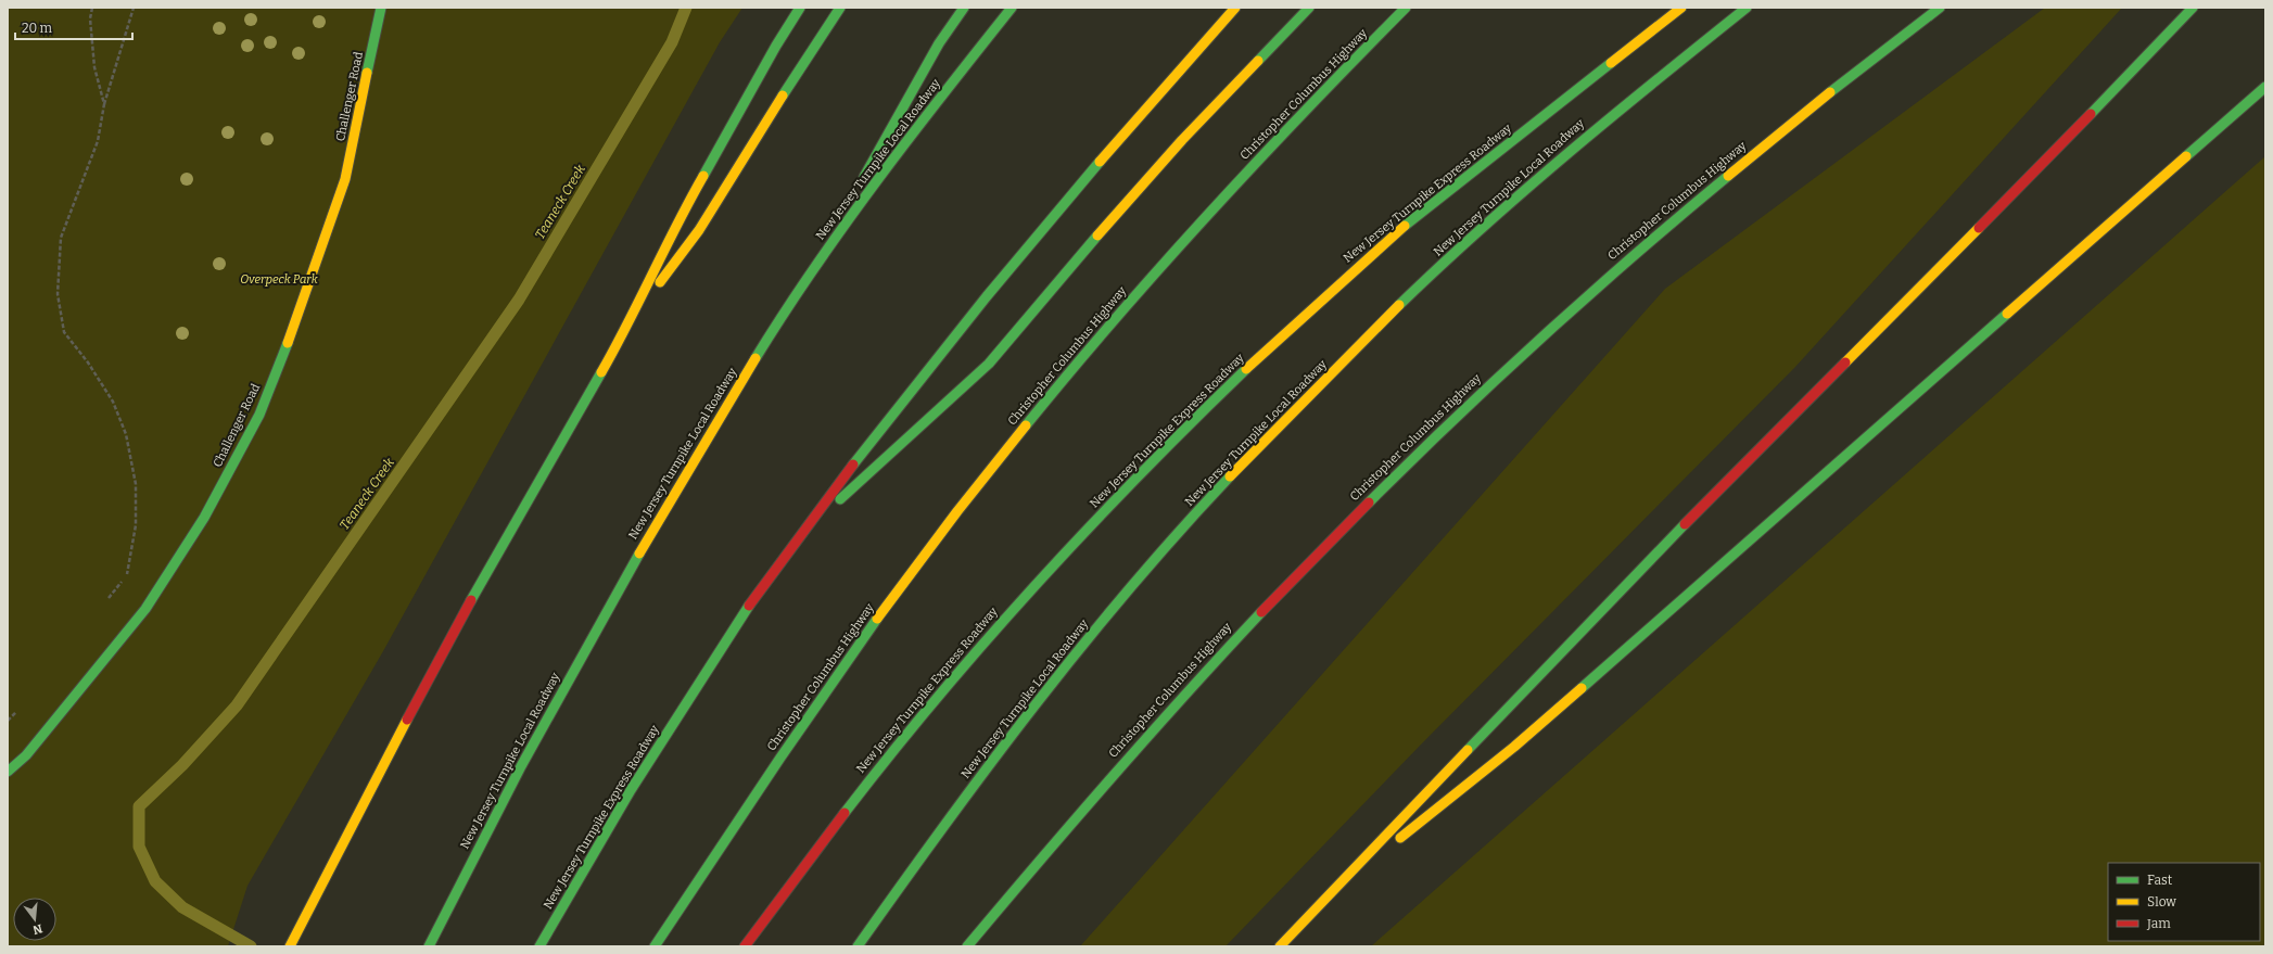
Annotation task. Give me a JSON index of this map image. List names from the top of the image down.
{
  "streets": {
    "main road": [
      "Christopher Columbus Highway",
      "Challenger Road",
      "New Jersey Turnpike Local Roadway",
      "New Jersey Turnpike Express Roadway"
    ]
  },
  "water": ["Teaneck Creek"],
  "parks": ["Overpeck Park"],
  "legend": ["Fast", "Slow", "Jam"],
  "scale_bar": "20 m",
  "north": "bottom"
}
